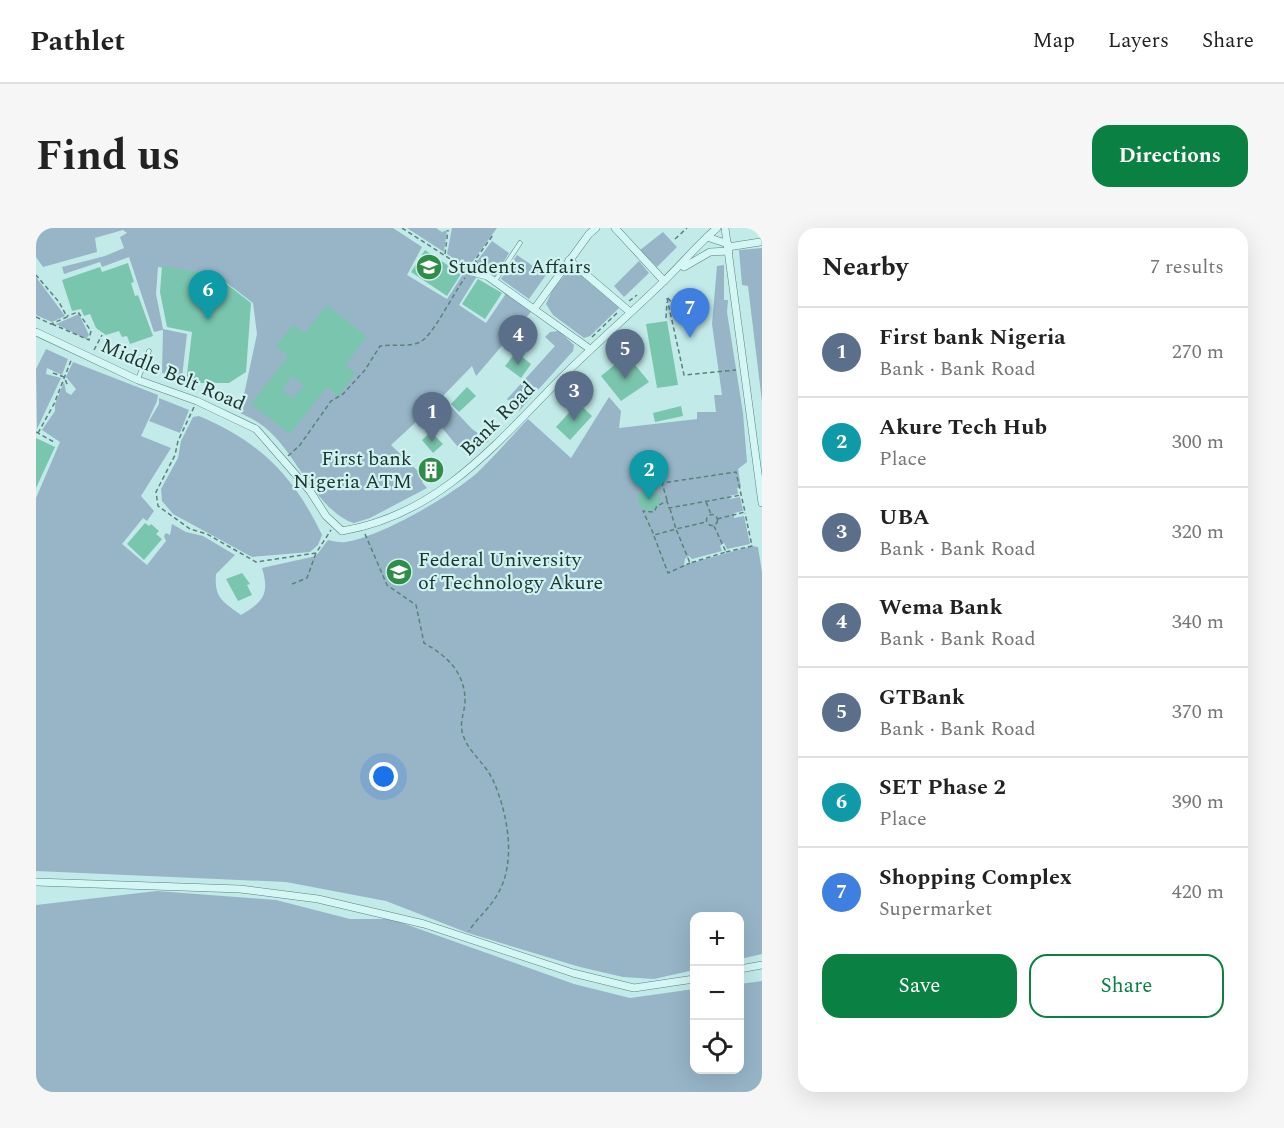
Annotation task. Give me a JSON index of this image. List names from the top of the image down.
{
  "streets": {
    "street": ["Middle Belt Road", "Bank Road"]
  },
  "places": {
    "school or university": ["Students Affairs", "Federal University of Technology Akure"],
    "building": ["First bank Nigeria ATM"]
  },
  "page": {
    "header": "Pathlet",
    "nav": ["Map", "Layers", "Share"],
    "title": "Find us",
    "buttons": [
      "Directions",
      ["Save", "Share"]
    ],
    "heading": ["Nearby", "7 results"],
    "pins": [
      "6",
      "7",
      "4",
      "5",
      "3",
      "1",
      "2"
    ],
    "list": [
      {
        "mark": "1",
        "name": "First bank Nigeria",
        "note": "Bank · Bank Road",
        "value": "270 m"
      },
      {
        "mark": "2",
        "name": "Akure Tech Hub",
        "note": "Place",
        "value": "300 m"
      },
      {
        "mark": "3",
        "name": "UBA",
        "note": "Bank · Bank Road",
        "value": "320 m"
      },
      {
        "mark": "4",
        "name": "Wema Bank",
        "note": "Bank · Bank Road",
        "value": "340 m"
      },
      {
        "mark": "5",
        "name": "GTBank",
        "note": "Bank · Bank Road",
        "value": "370 m"
      },
      {
        "mark": "6",
        "name": "SET Phase 2",
        "note": "Place",
        "value": "390 m"
      },
      {
        "mark": "7",
        "name": "Shopping Complex",
        "note": "Supermarket",
        "value": "420 m"
      }
    ],
    "map_buttons": ["+", "−"]
  }
}
